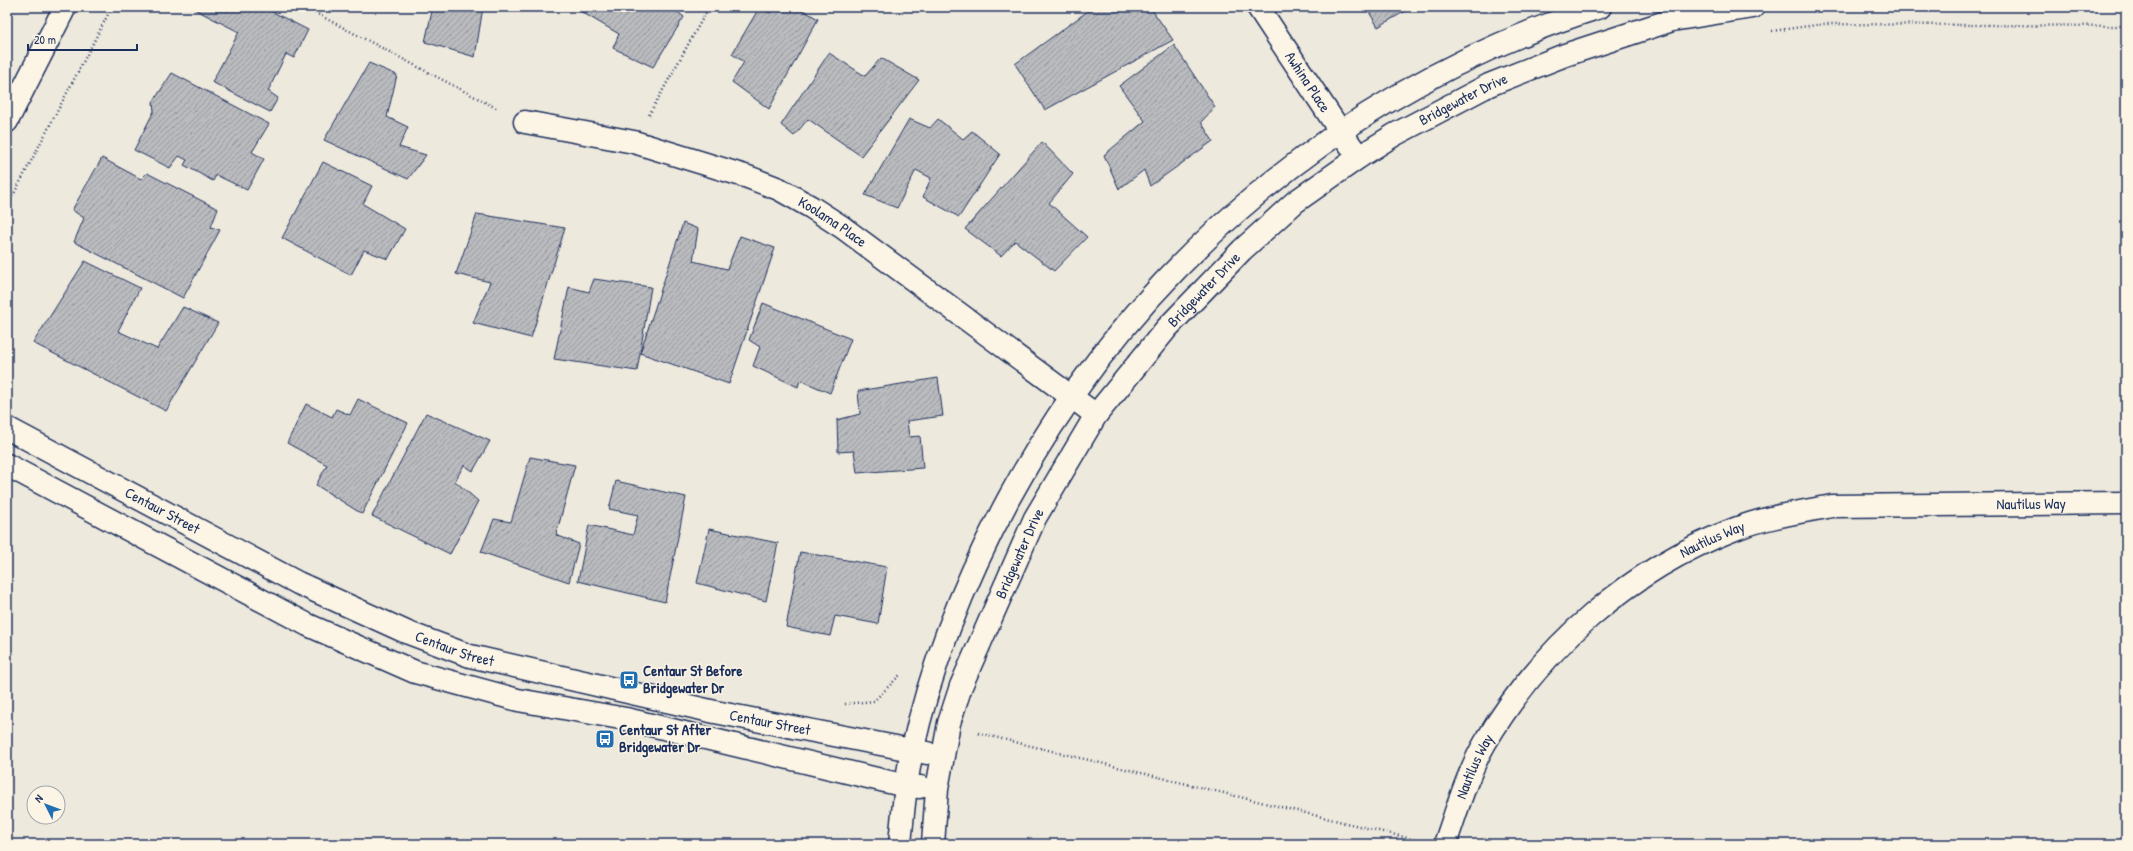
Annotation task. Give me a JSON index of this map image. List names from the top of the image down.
{
  "streets": {
    "street": [
      "Awhina Place",
      "Bridgewater Drive",
      "Koolama Place",
      "Nautilus Way",
      "Centaur Street"
    ]
  },
  "crossings": [
    ["Awhina Place", "Bridgewater Drive"],
    ["Bridgewater Drive", "Koolama Place"],
    ["Bridgewater Drive", "Centaur Street"]
  ],
  "places": {
    "bus stop": ["Centaur St Before Bridgewater Dr", "Centaur St After Bridgewater Dr"]
  },
  "scale_bar": "20 m",
  "north": "top left"
}
